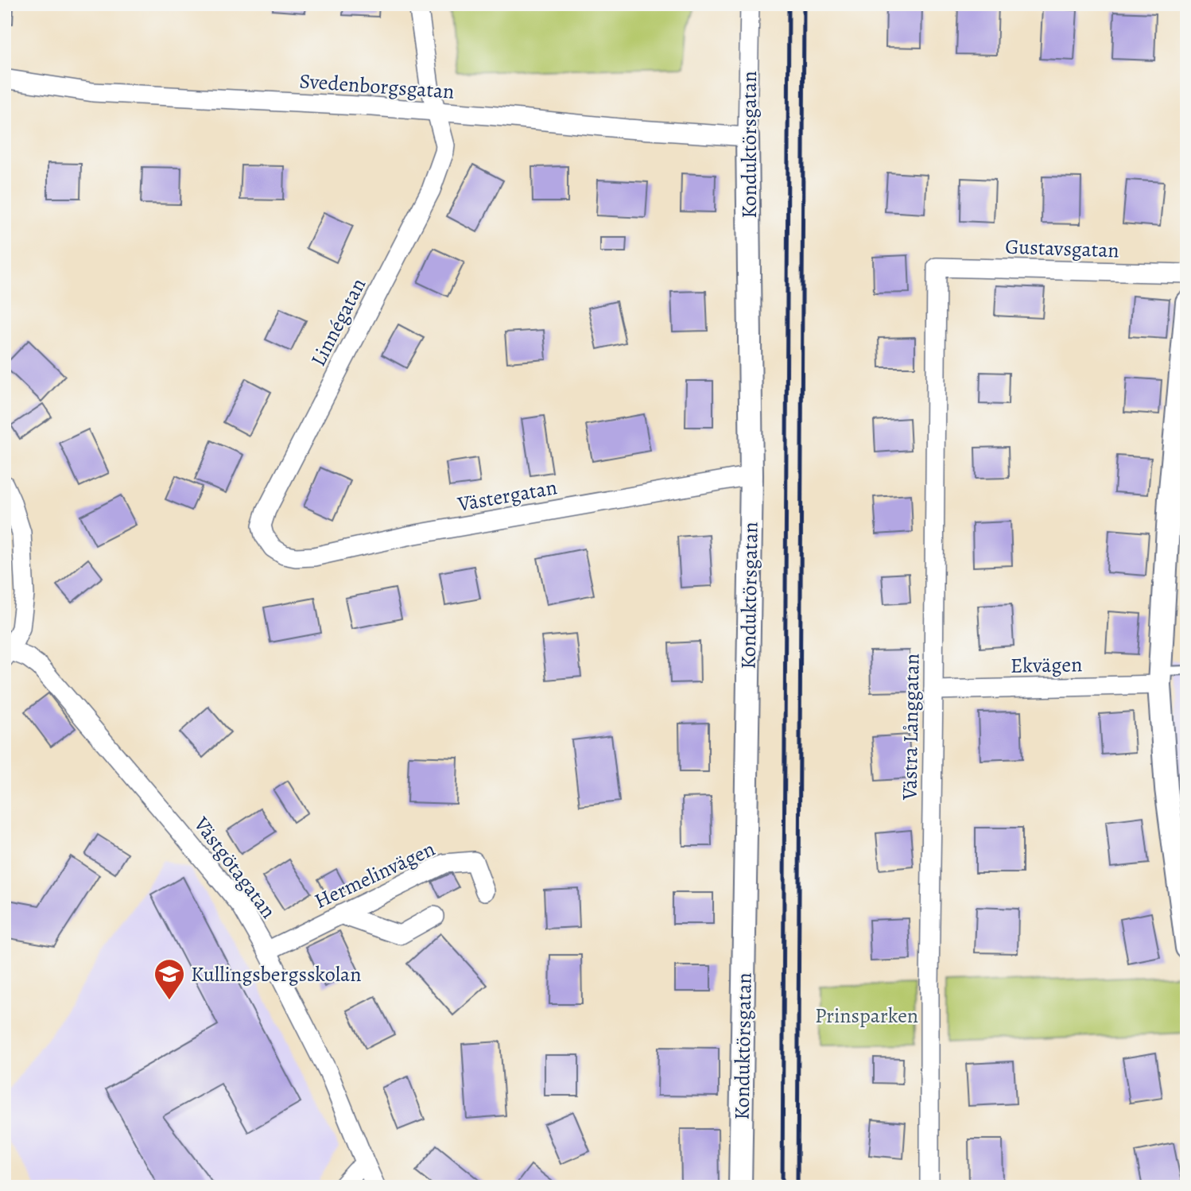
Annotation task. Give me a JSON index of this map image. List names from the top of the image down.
{
  "streets": {
    "street": [
      "Svedenborgsgatan",
      "Konduktörsgatan",
      "Gustavsgatan",
      "Linnégatan",
      "Västergatan",
      "Ekvägen",
      "Västra Långgatan",
      "Västgötagatan",
      "Hermelinvägen"
    ]
  },
  "crossings": [
    ["Svedenborgsgatan", "Konduktörsgatan"],
    ["Svedenborgsgatan", "Linnégatan"],
    ["Konduktörsgatan", "Västergatan"],
    ["Gustavsgatan", "Västra Långgatan"],
    ["Linnégatan", "Västergatan"],
    ["Ekvägen", "Västra Långgatan"],
    ["Västgötagatan", "Hermelinvägen"]
  ],
  "parks": ["Prinsparken"],
  "places": {
    "school or university": ["Kullingsbergsskolan"]
  }
}
